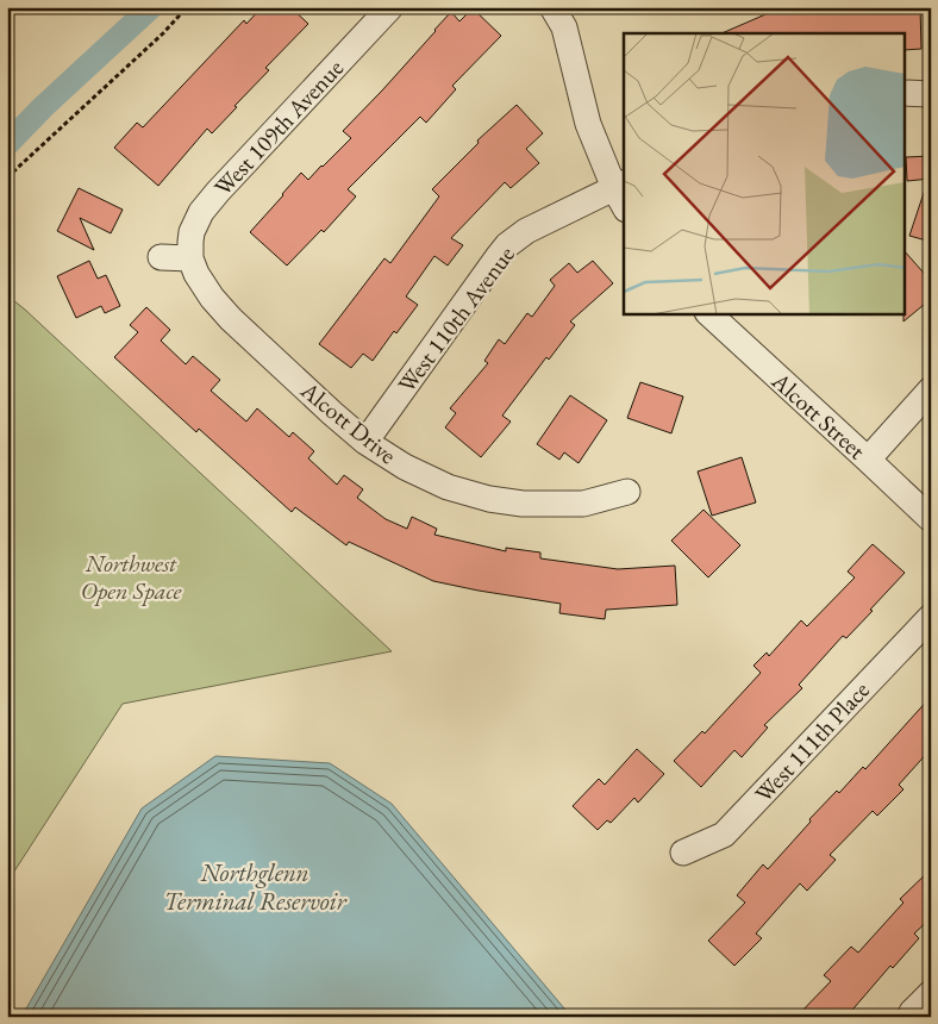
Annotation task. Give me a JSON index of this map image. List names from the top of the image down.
{
  "streets": {
    "street": [
      "West 109th Avenue",
      "West 110th Avenue",
      "Alcott Street",
      "Alcott Drive",
      "West 111th Place"
    ]
  },
  "crossings": [
    ["West 109th Avenue", "Alcott Drive"],
    ["West 110th Avenue", "Alcott Drive"]
  ],
  "water": ["Northglenn Terminal Reservoir"],
  "parks": ["Northwest Open Space"]
}
